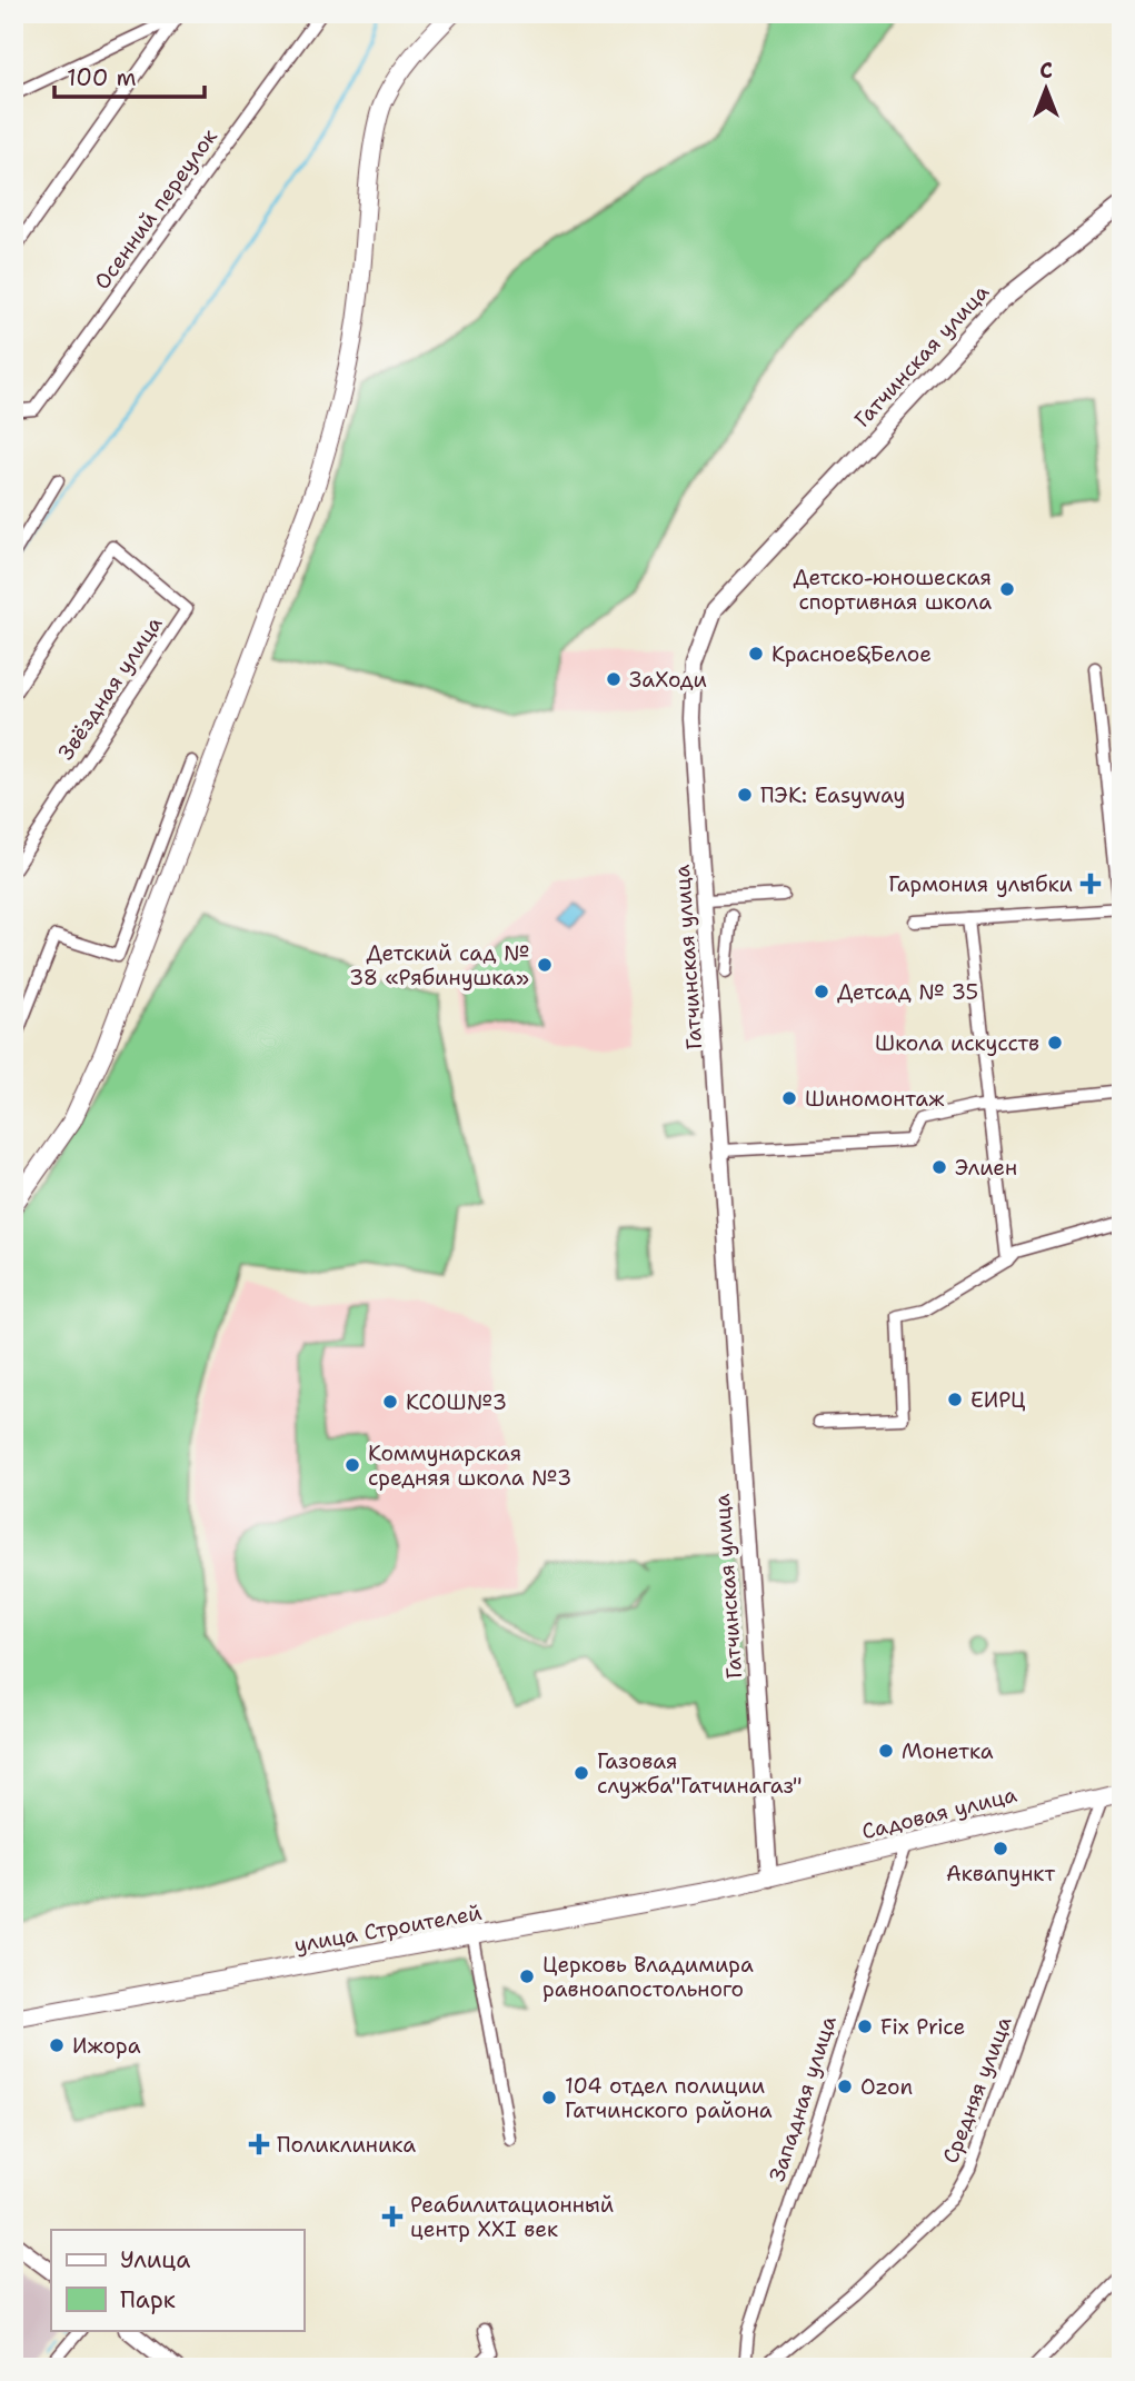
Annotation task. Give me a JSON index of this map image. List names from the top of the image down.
{
  "streets": {
    "main road": ["Садовая улица", "улица Строителей"],
    "street": [
      "Осенний переулок",
      "Гатчинская улица",
      "Звёздная улица",
      "Средняя улица",
      "Западная улица"
    ]
  },
  "crossings": [
    ["Гатчинская улица", "Садовая улица"],
    ["Гатчинская улица", "улица Строителей"],
    ["Садовая улица", "улица Строителей"],
    ["Садовая улица", "Средняя улица"],
    ["Садовая улица", "Западная улица"]
  ],
  "places": {
    "other": [
      "Детско-юношеская спортивная школа",
      "Красное&Белое",
      "ЗаХоди",
      "ПЭК: Easyway",
      "Детский сад № 38 «Рябинушка»",
      "Детсад № 35",
      "Школа искусств",
      "Шиномонтаж",
      "Элиен",
      "ЕИРЦ",
      "КСОШ№3",
      "Коммунарская средняя школа №3",
      "Монетка",
      "Газовая служба\"Гатчинагаз\"",
      "Аквапункт",
      "Церковь Владимира равноапостольного",
      "Fix Price",
      "Ижора",
      "Ozon",
      "104 отдел полиции Гатчинского района"
    ],
    "health": ["Гармония улыбки", "Поликлиника", "Реабилитационный центр ХХI век"]
  },
  "legend": ["Улица", "Парк"],
  "scale_bar": "100 m",
  "north": "top"
}
